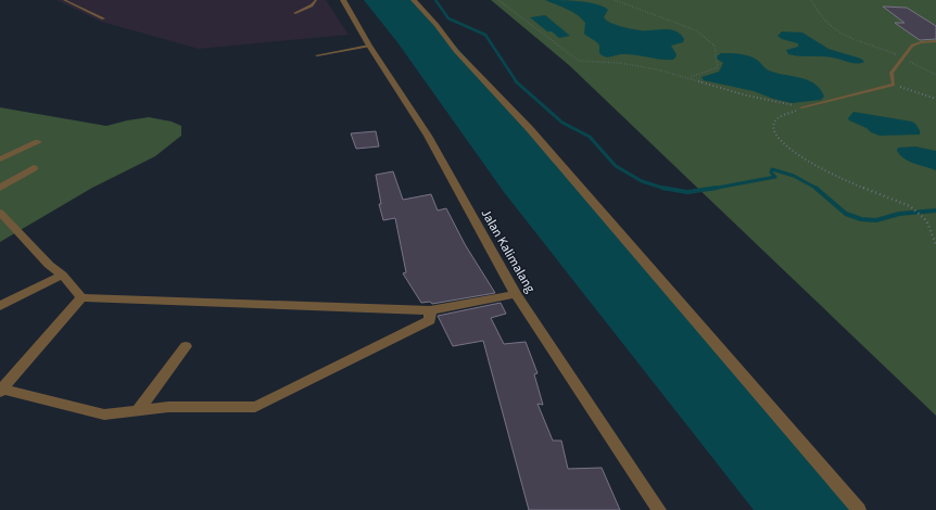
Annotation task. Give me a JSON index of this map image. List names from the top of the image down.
{
  "streets": {
    "street": ["Jalan Kalimalang"]
  }
}
